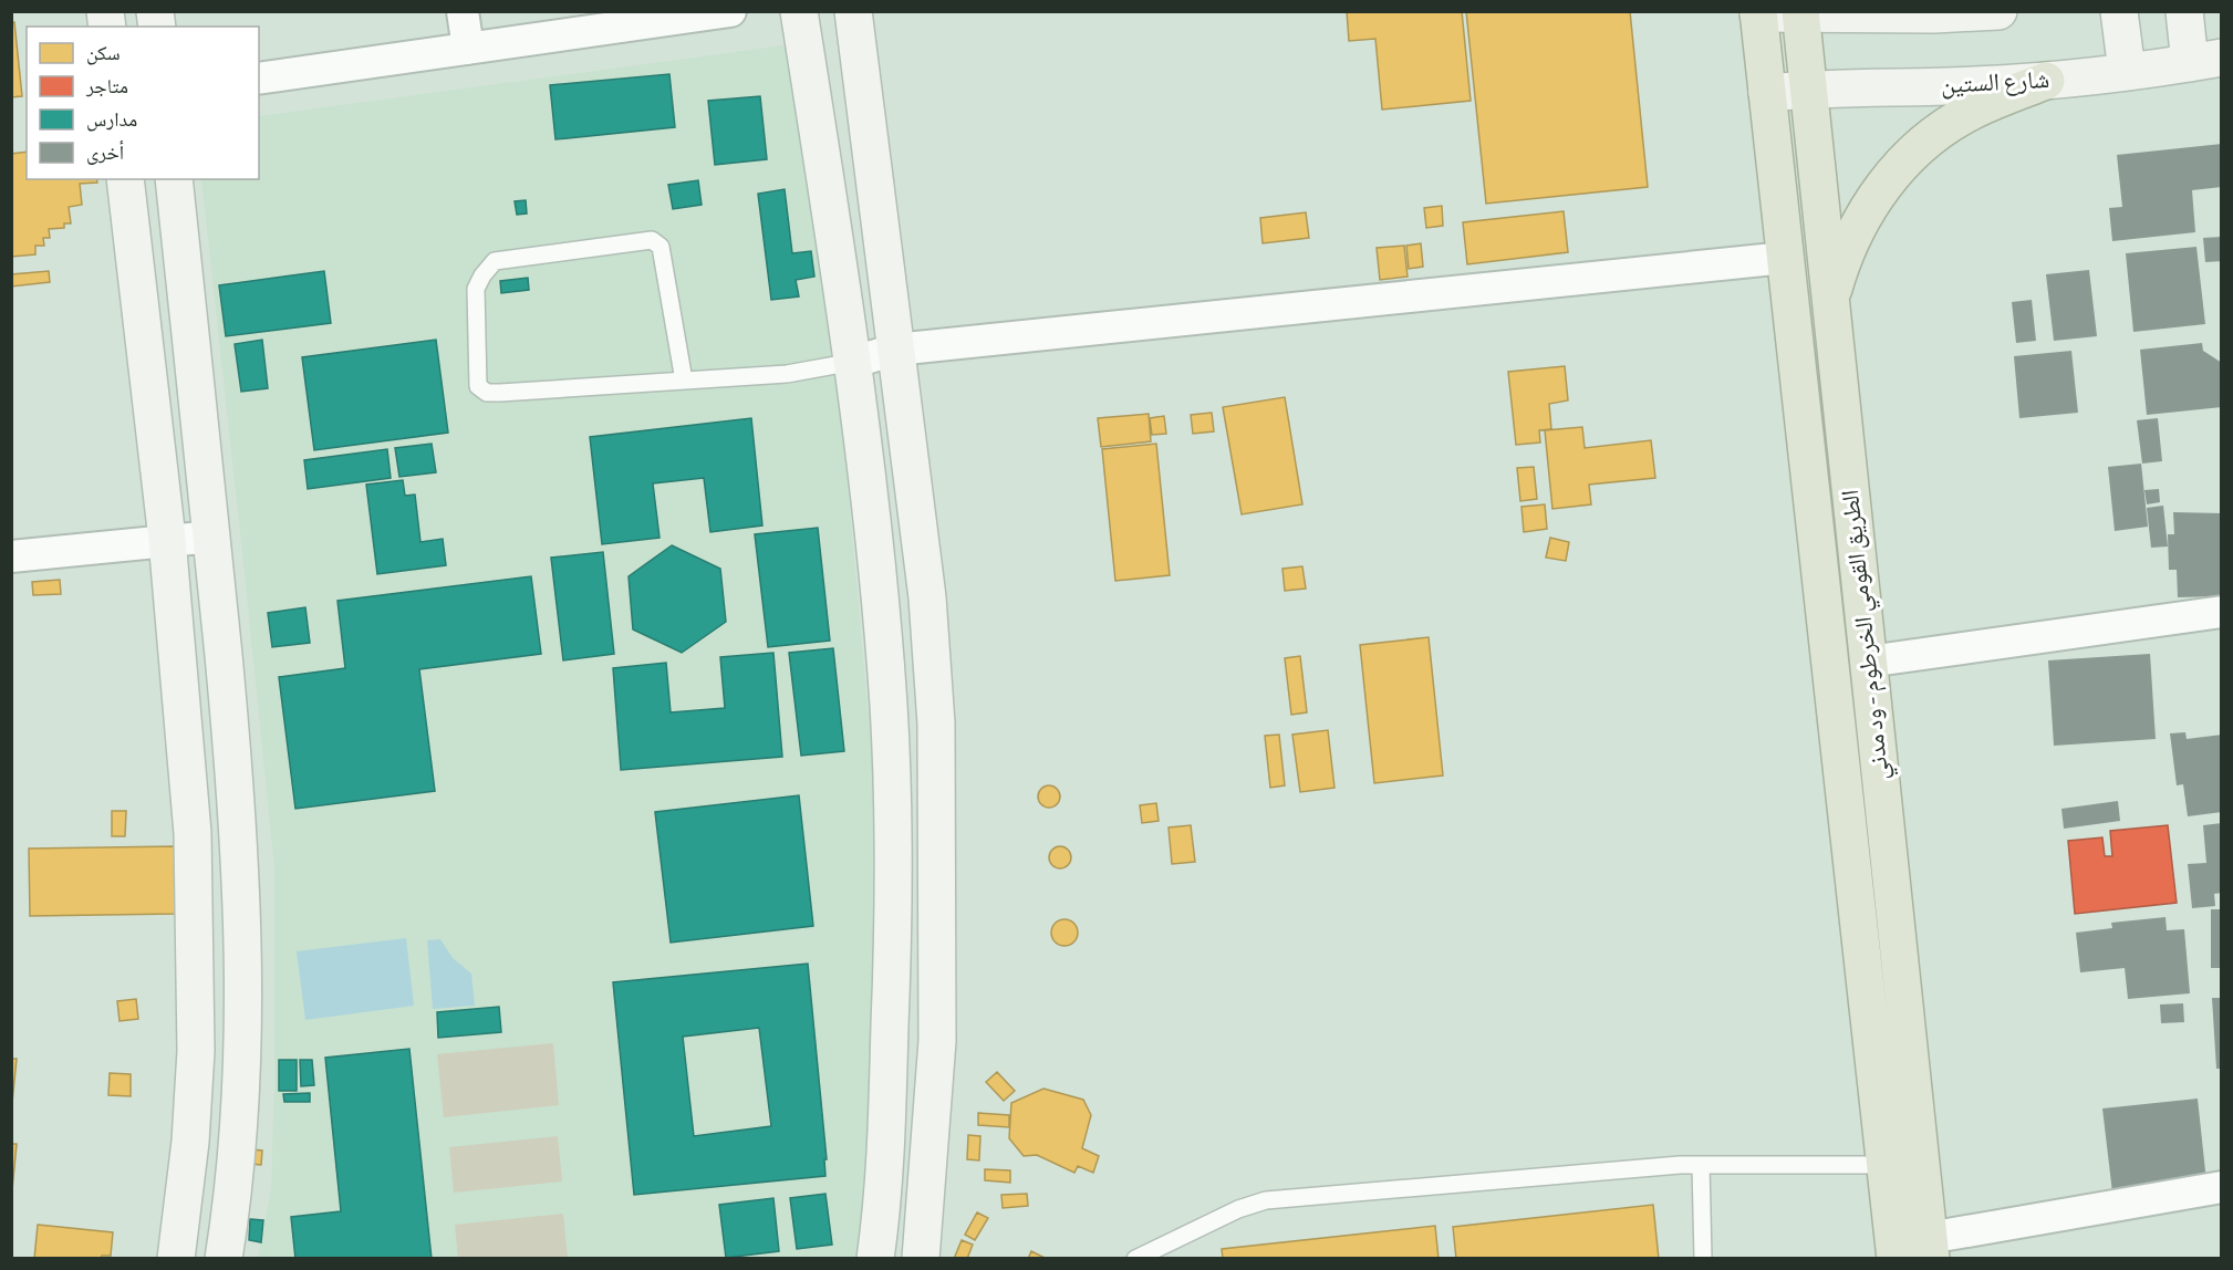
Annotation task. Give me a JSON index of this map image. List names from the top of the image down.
{
  "streets": {
    "highway": ["الطريق القومي الخرطوم - ود مدني"],
    "street": ["شارع الستين"]
  },
  "crossings": [
    ["شارع الستين", "الطريق القومي الخرطوم - ود مدني"]
  ],
  "legend": [
    "سكن",
    "متاجر",
    "مدارس",
    "أخرى"
  ]
}
